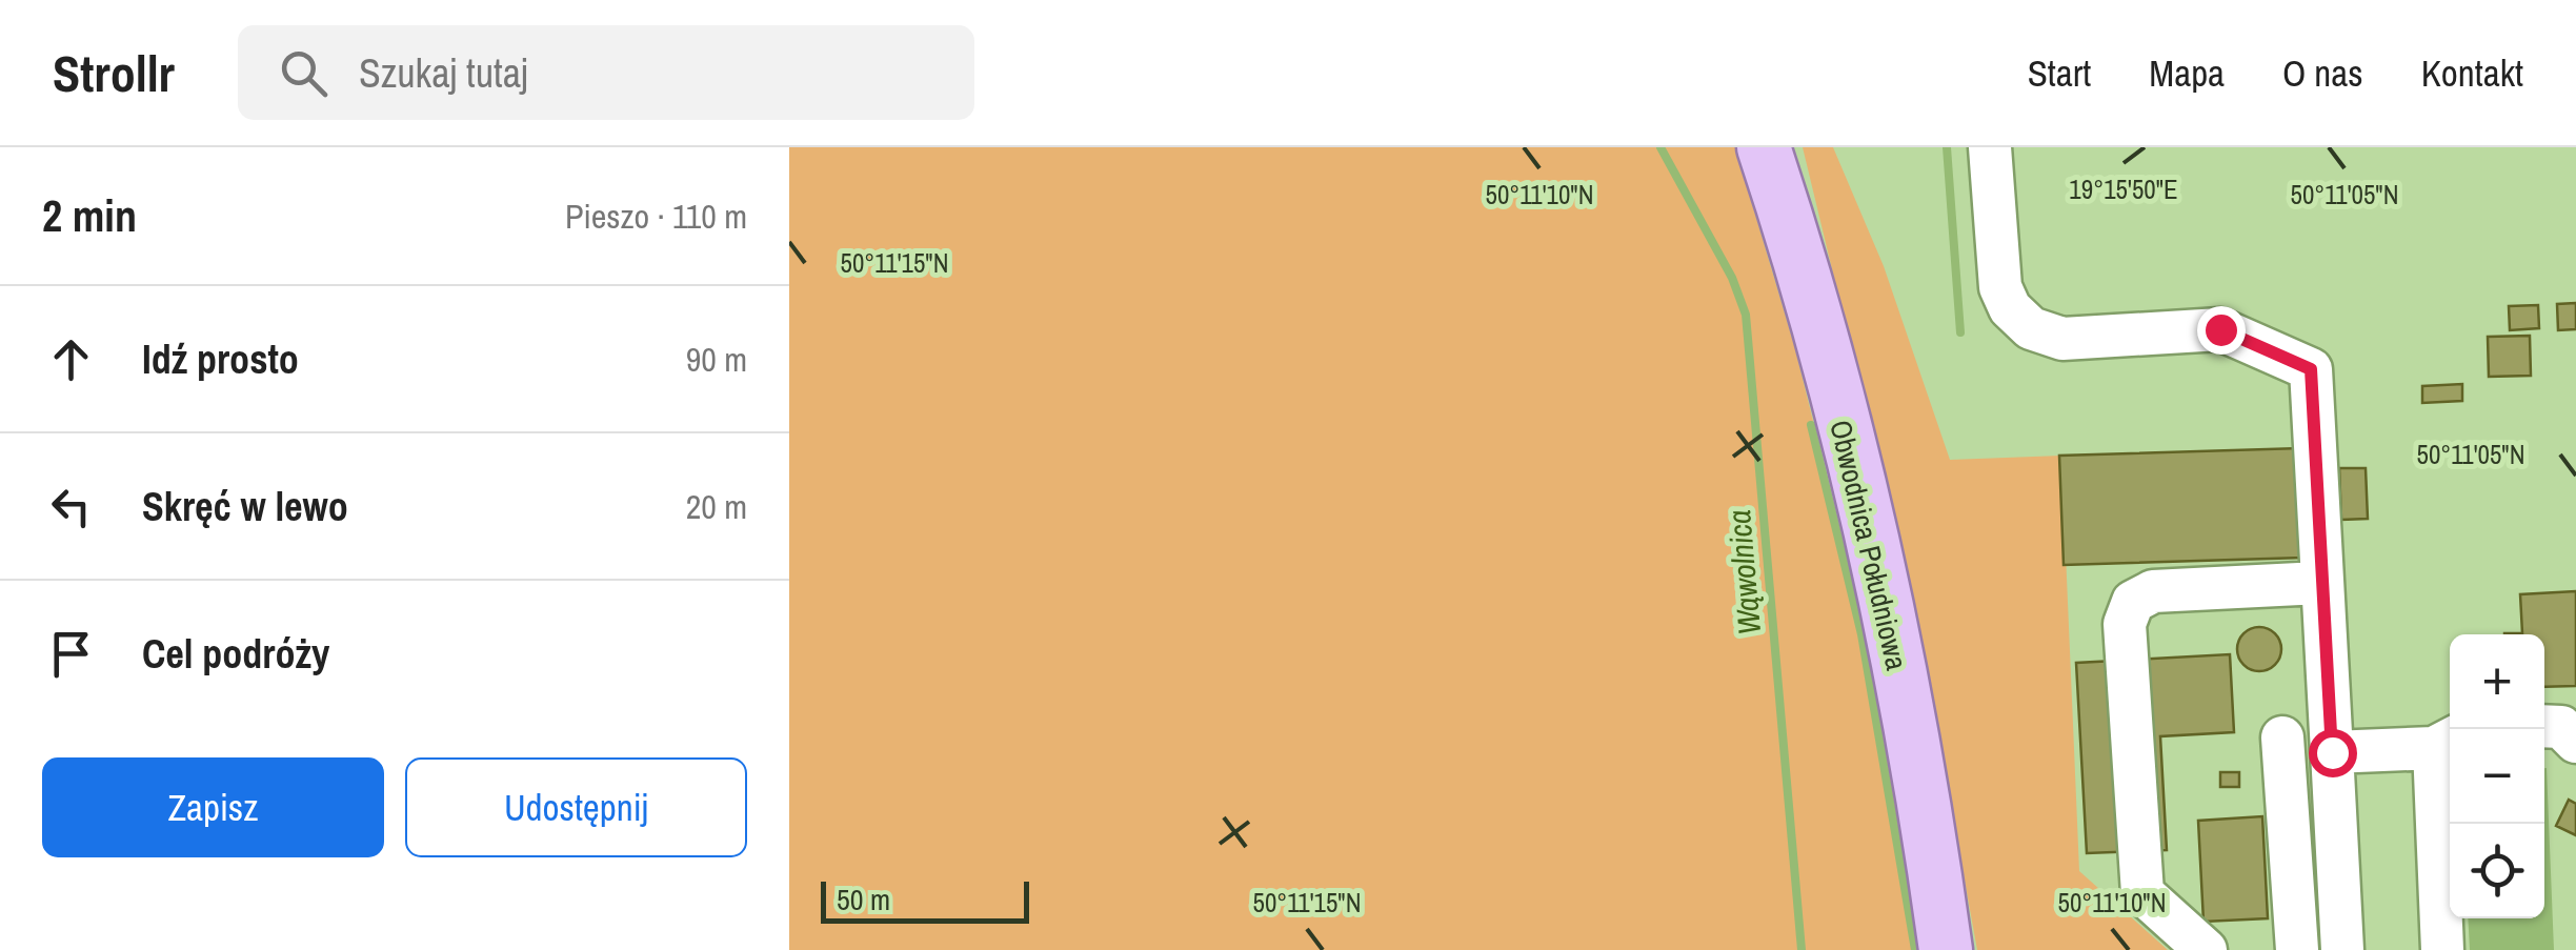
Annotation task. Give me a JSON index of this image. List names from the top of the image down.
{
  "streets": {
    "main road": ["Obwodnica Południowa"]
  },
  "water": ["Wąwolnica"],
  "scale_bar": "50 m",
  "page": {
    "header": "Strollr",
    "search": "Szukaj tutaj",
    "nav": [
      "Start",
      "Mapa",
      "O nas",
      "Kontakt"
    ],
    "heading": ["2 min", "Pieszo · 110 m"],
    "list": [
      ["Idź prosto", "90 m"],
      ["Skręć w lewo", "20 m"],
      "Cel podróży"
    ],
    "map_buttons": ["+", "−"],
    "buttons": ["Zapisz", "Udostępnij"],
    "scale": "50 m"
  },
  "coordinates": [
    "19°15'50\"E",
    "50°11'10\"N",
    "50°11'05\"N",
    "50°11'15\"N"
  ]
}
